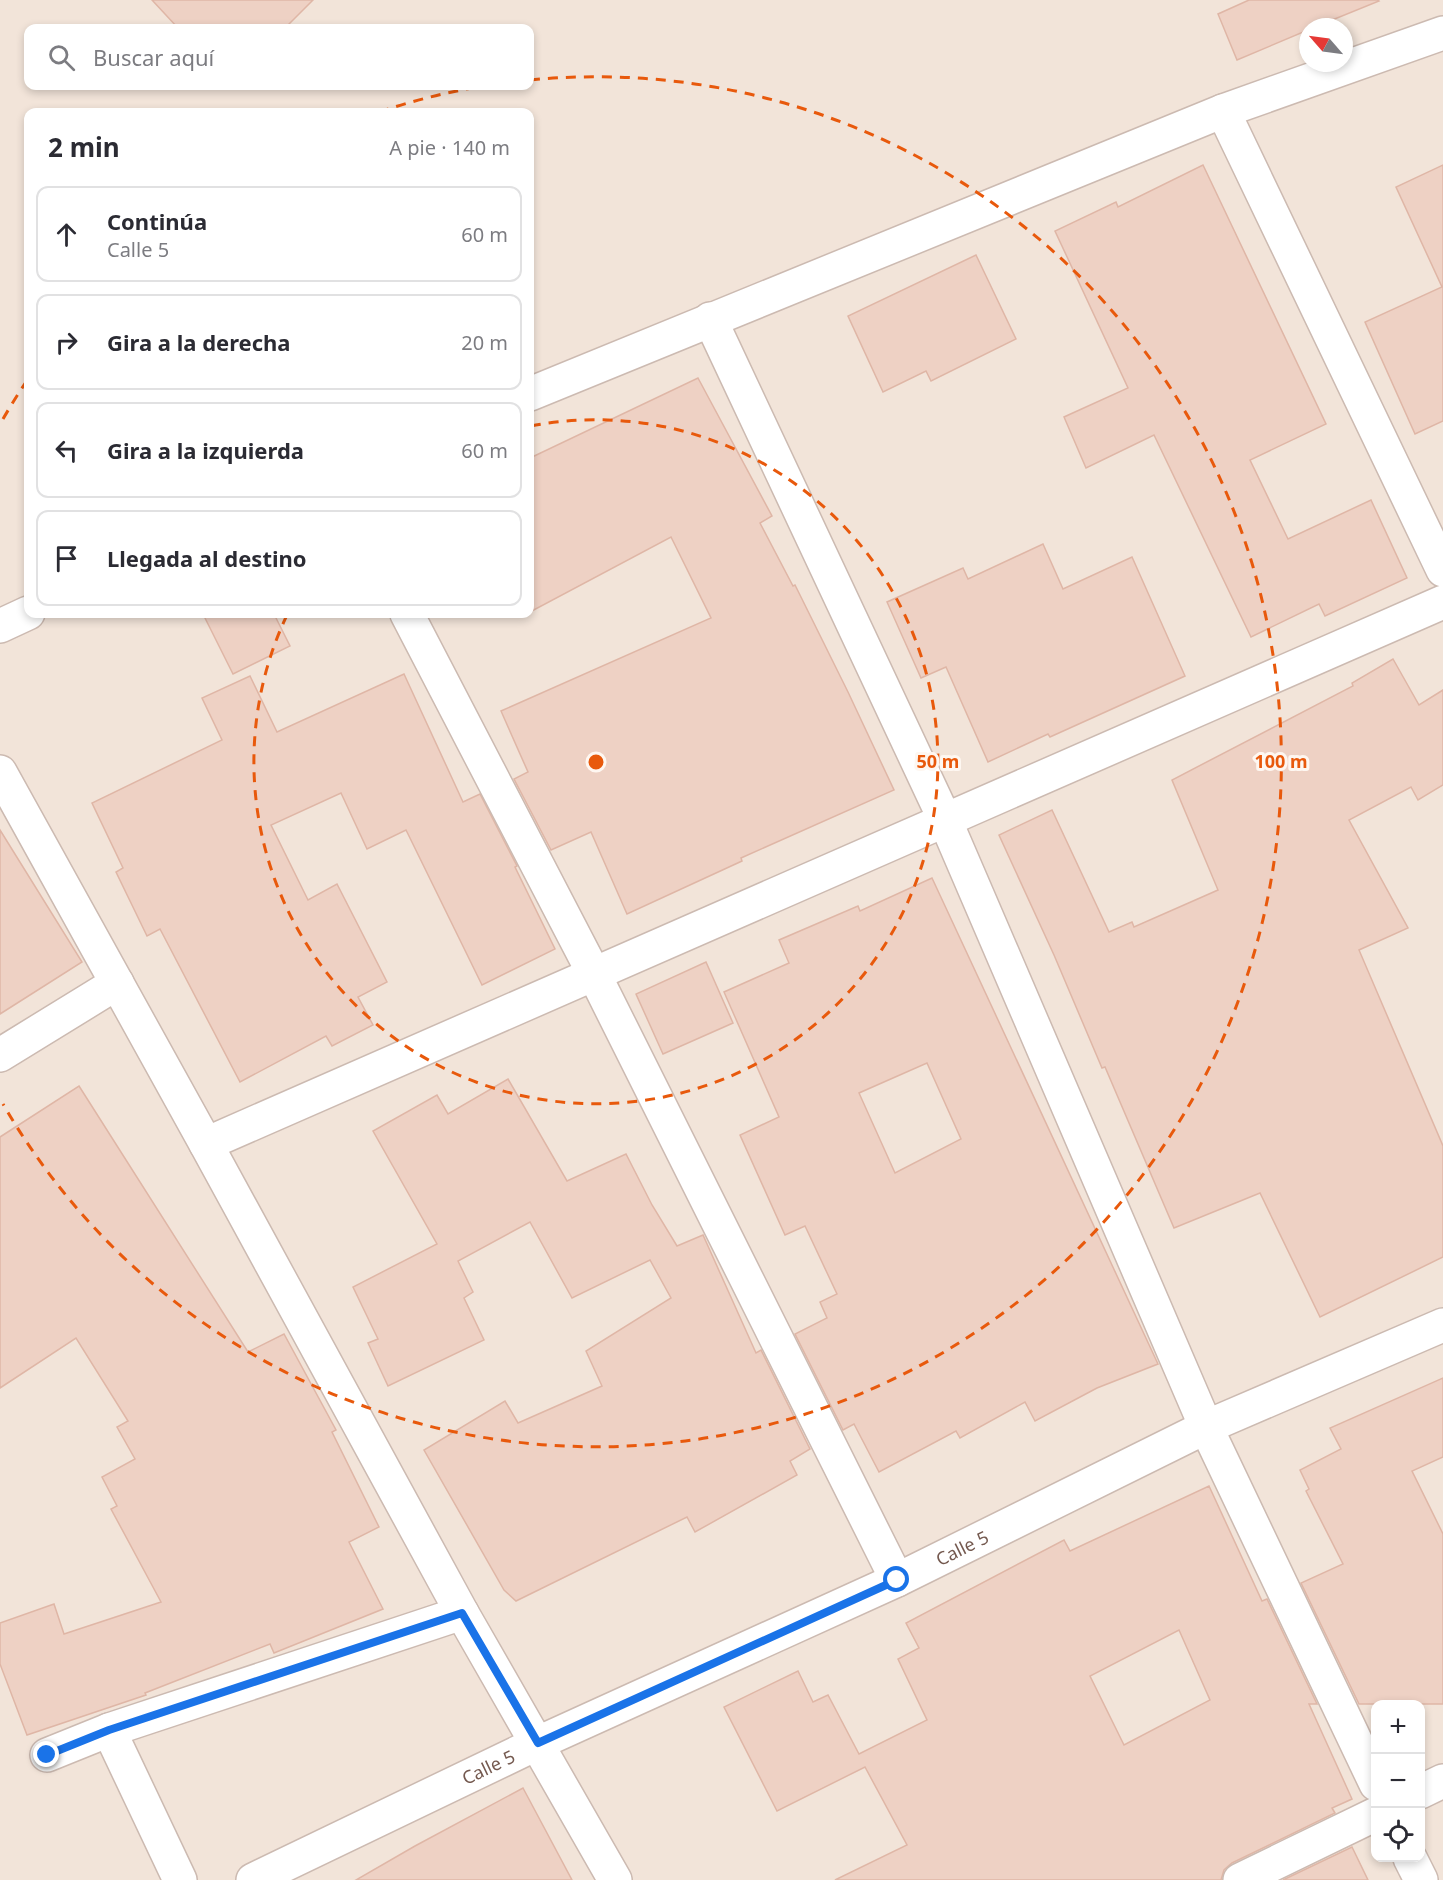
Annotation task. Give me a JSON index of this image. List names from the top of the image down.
{
  "streets": {
    "street": ["Calle 5"]
  },
  "north": "top left",
  "page": {
    "search": "Buscar aquí",
    "heading": ["2 min", "A pie · 140 m"],
    "list": [
      ["Continúa", "Calle 5", "60 m"],
      ["Gira a la derecha", "20 m"],
      ["Gira a la izquierda", "60 m"],
      "Llegada al destino"
    ],
    "map_buttons": ["+", "−"]
  },
  "rings": ["50 m", "100 m"]
}
